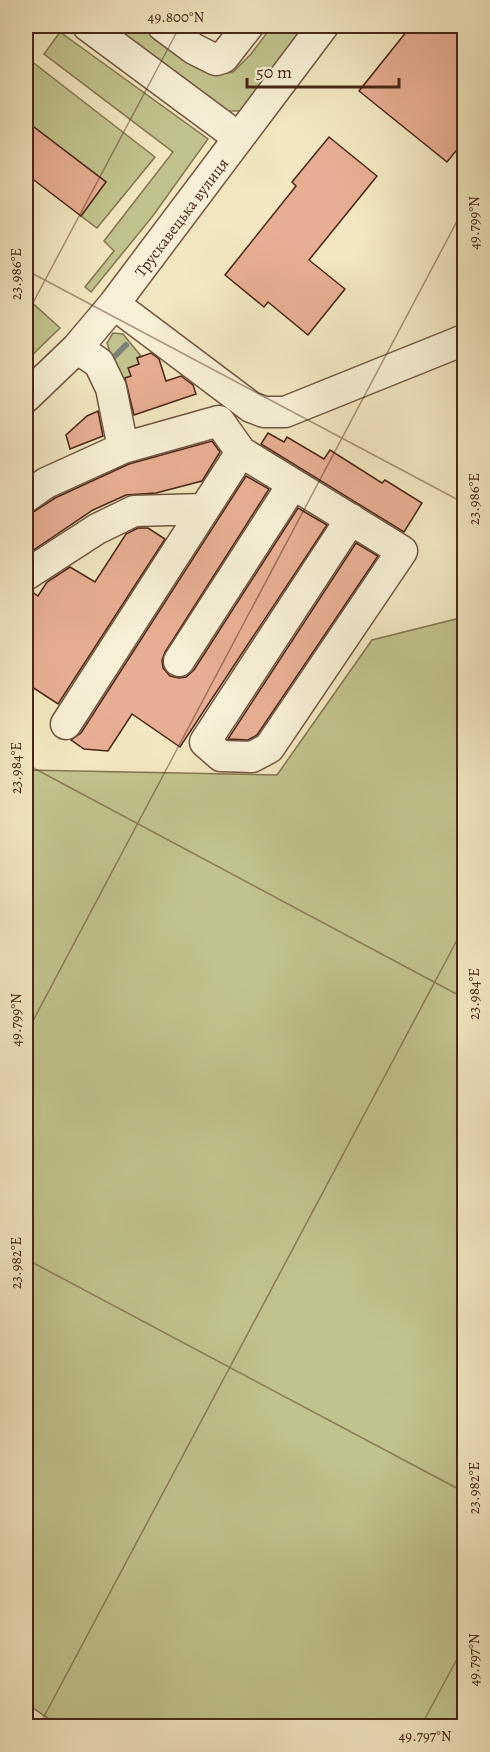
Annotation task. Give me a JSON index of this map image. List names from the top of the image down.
{
  "streets": {
    "street": ["Трускавецька вулиця"]
  },
  "scale_bar": "50 m",
  "coordinates": [
    "49.800°N",
    "49.799°N",
    "23.986°E",
    "23.984°E",
    "23.982°E",
    "49.797°N"
  ]
}
